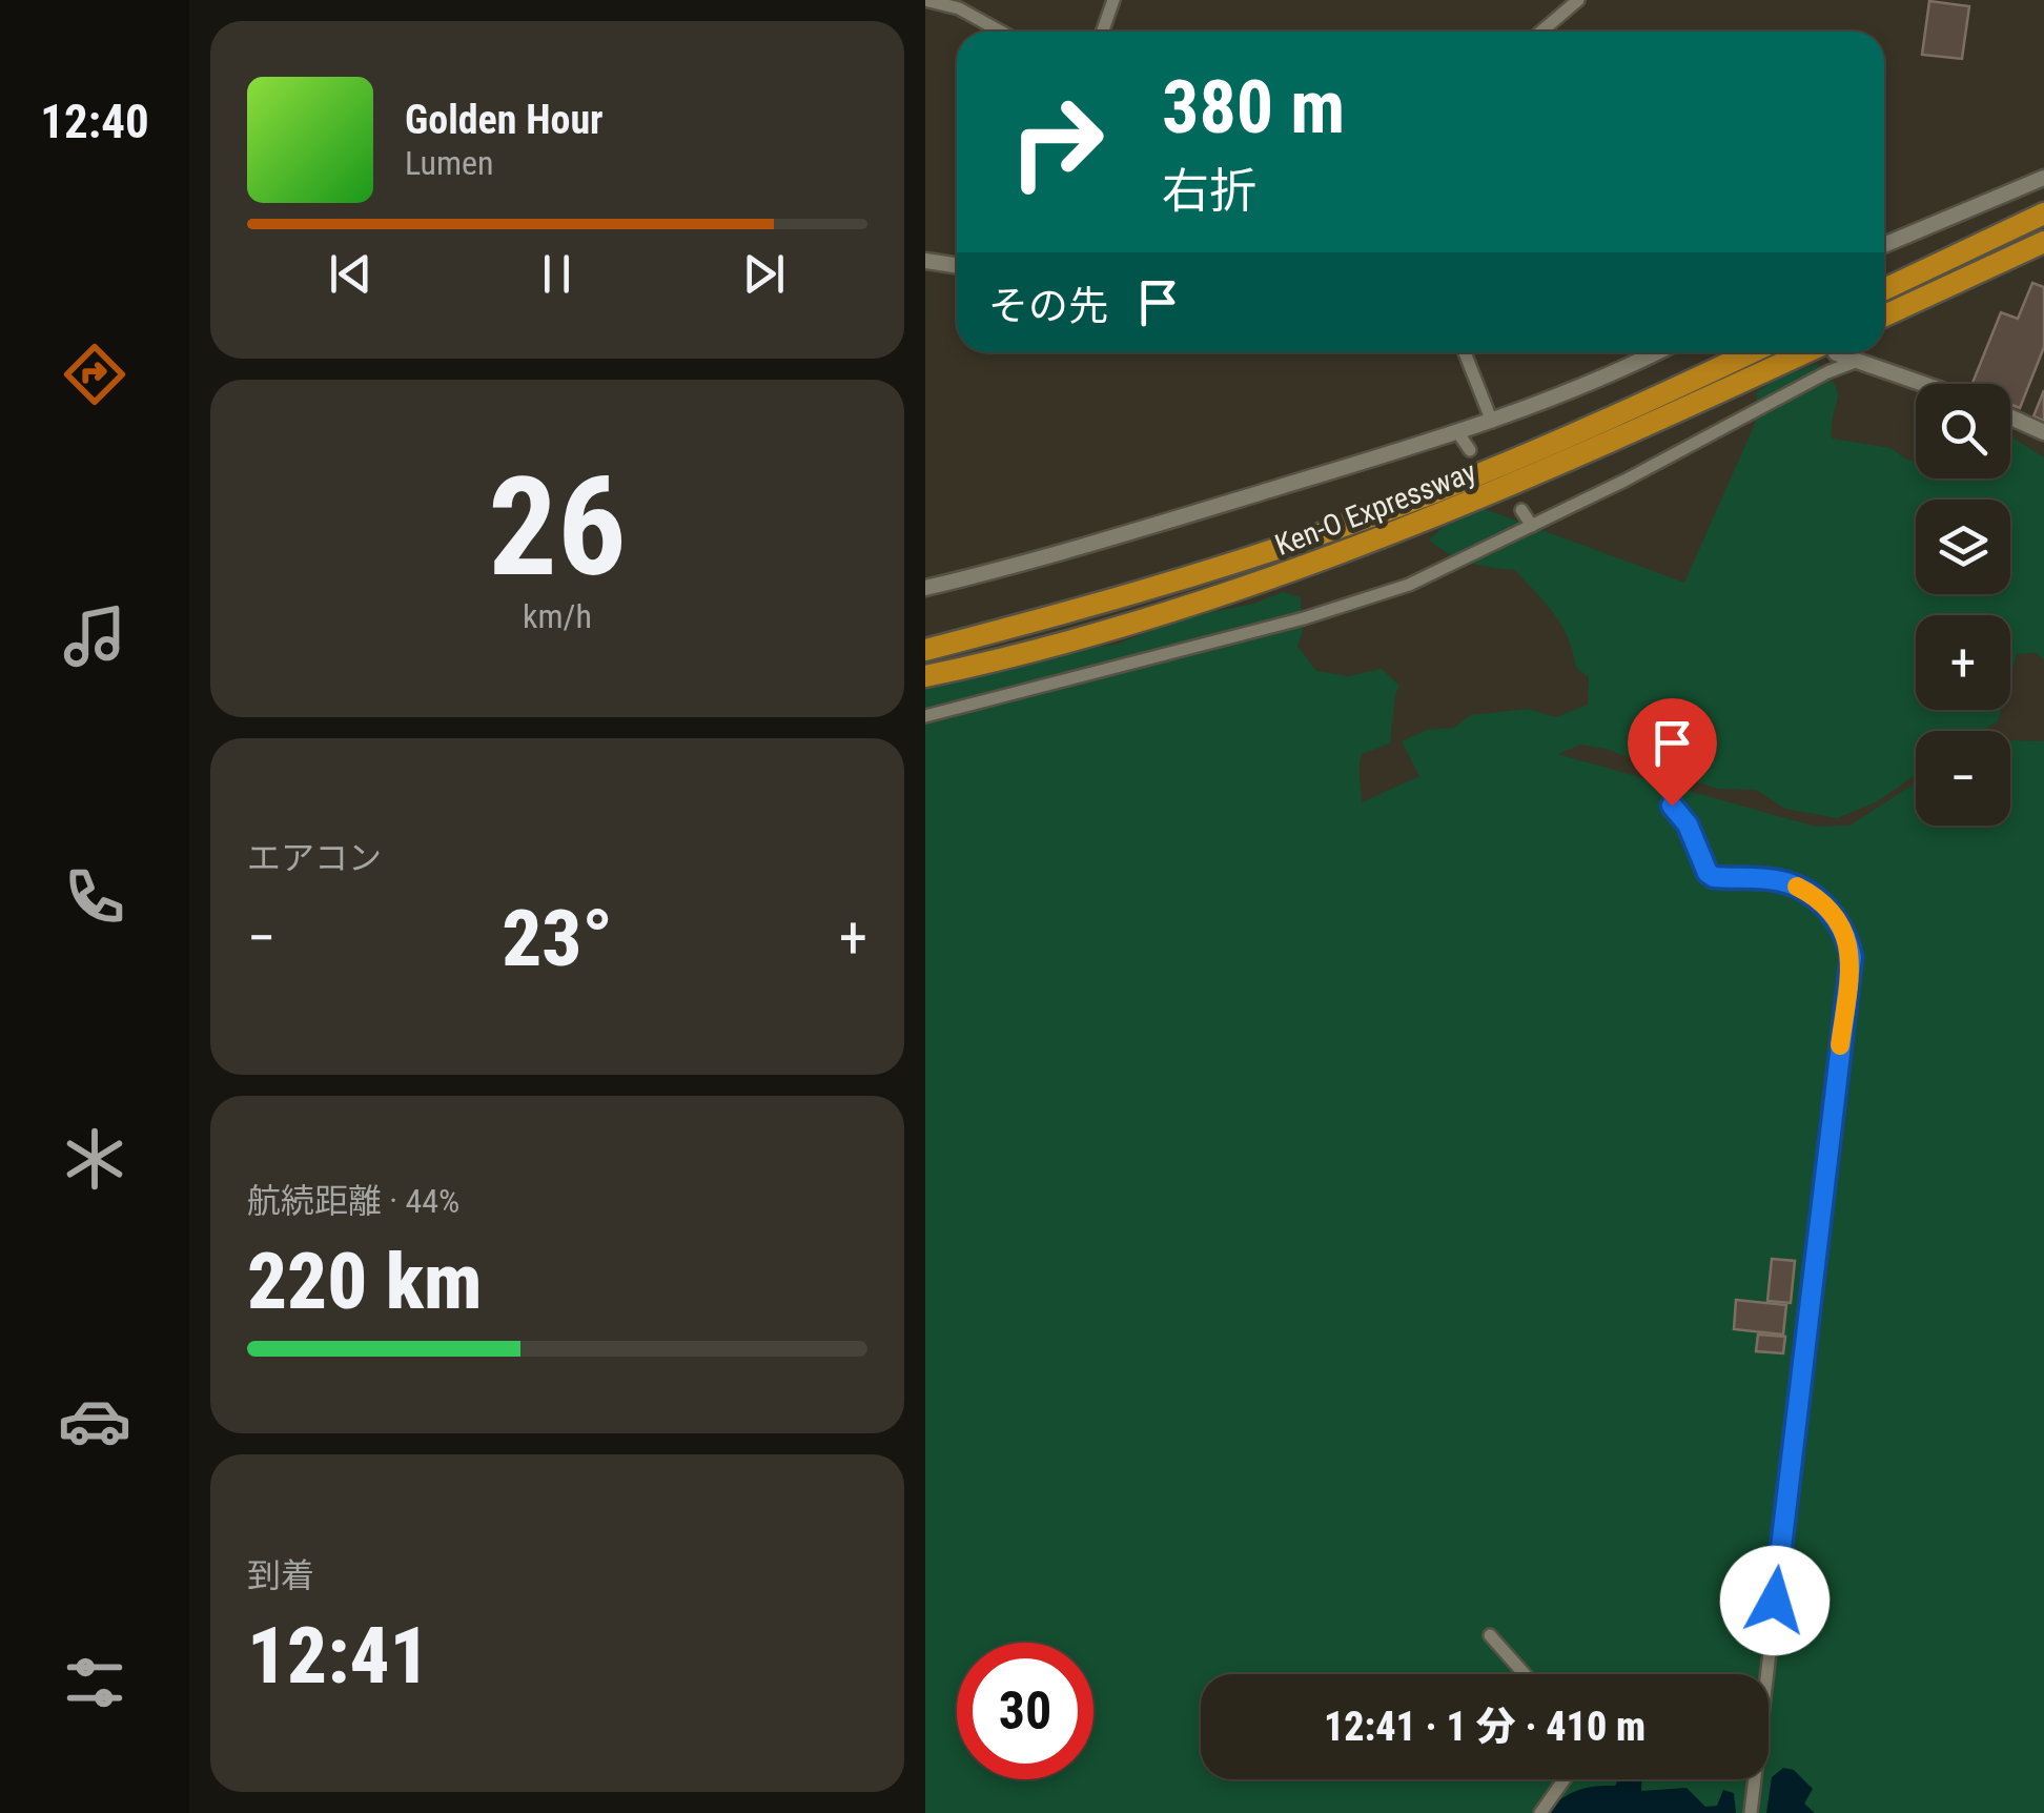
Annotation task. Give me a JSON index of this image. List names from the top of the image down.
{
  "streets": {
    "highway": ["Ken-O Expressway"]
  },
  "page": {
    "tabs": "12:40",
    "turn": ["380 m", "右折"],
    "song": ["Golden Hour", "Lumen"],
    "then": "その先",
    "tile": [
      ["26", "km/h"],
      "エアコン",
      ["航続距離 · 44%", "220 km"],
      ["到着", "12:41"]
    ],
    "map_buttons": ["+", "−"],
    "heat": ["−", "23°", "+"],
    "limit": "30",
    "trip": "12:41 · 1 分 · 410 m"
  }
}
